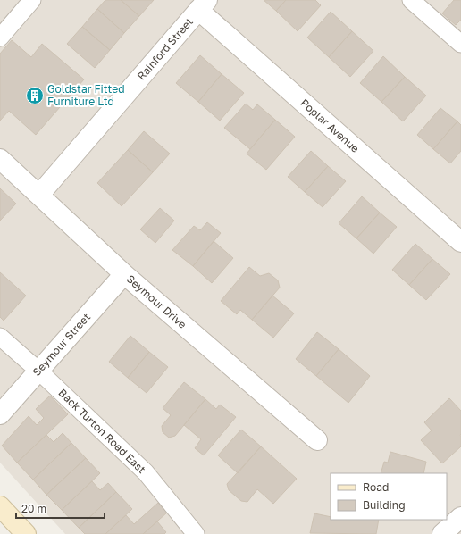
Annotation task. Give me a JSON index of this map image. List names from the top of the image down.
{
  "streets": {
    "street": [
      "Rainford Street",
      "Poplar Avenue",
      "Seymour Drive",
      "Seymour Street"
    ],
    "lane": ["Back Turton Road East"]
  },
  "crossings": [
    ["Rainford Street", "Poplar Avenue"],
    ["Rainford Street", "Seymour Drive"],
    ["Seymour Drive", "Seymour Street"],
    ["Seymour Street", "Back Turton Road East"]
  ],
  "places": {
    "building": ["Goldstar Fitted Furniture Ltd"]
  },
  "legend": ["Road", "Building"],
  "scale_bar": "20 m"
}
